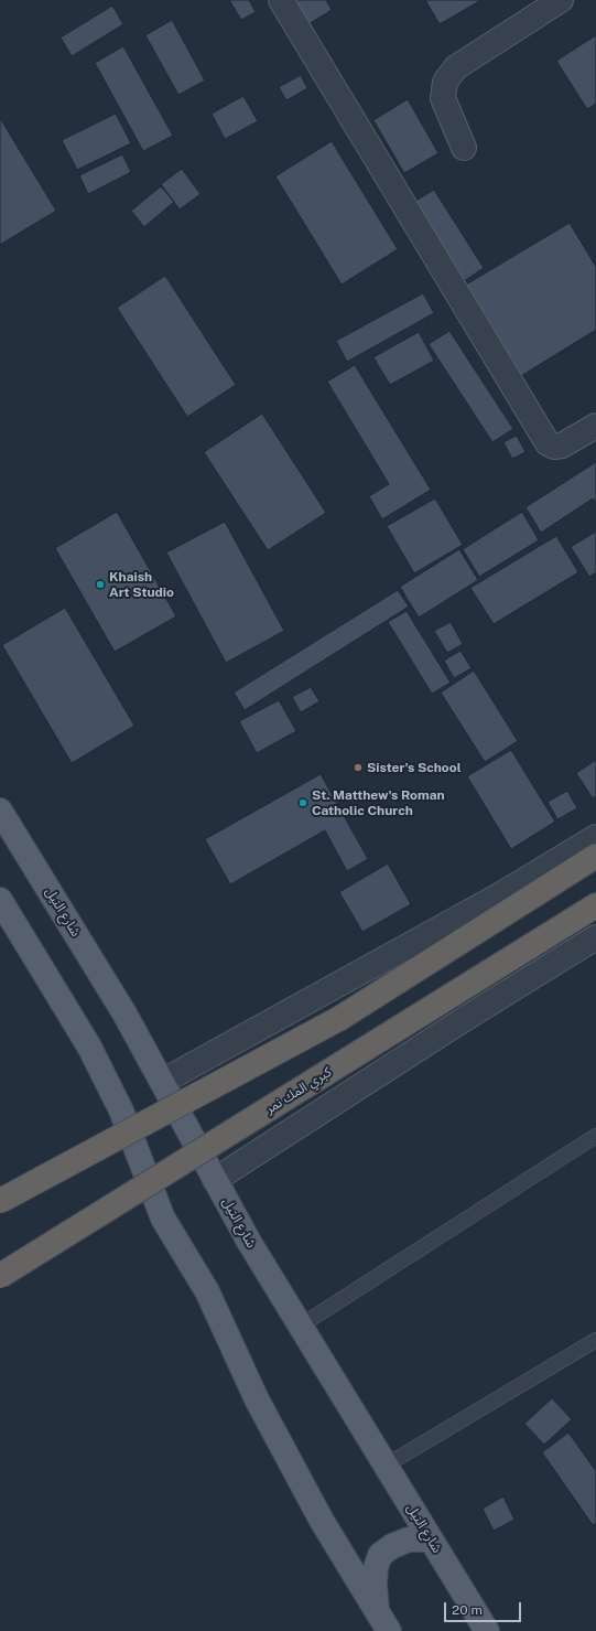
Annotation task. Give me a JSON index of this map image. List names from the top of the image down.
{
  "streets": {
    "highway": ["كبري المك نمر"],
    "main road": ["شارع النيل"]
  },
  "places": ["Khaish Art Studio", "Sister's School", "St. Matthew's Roman Catholic Church"],
  "scale_bar": "20 m"
}
